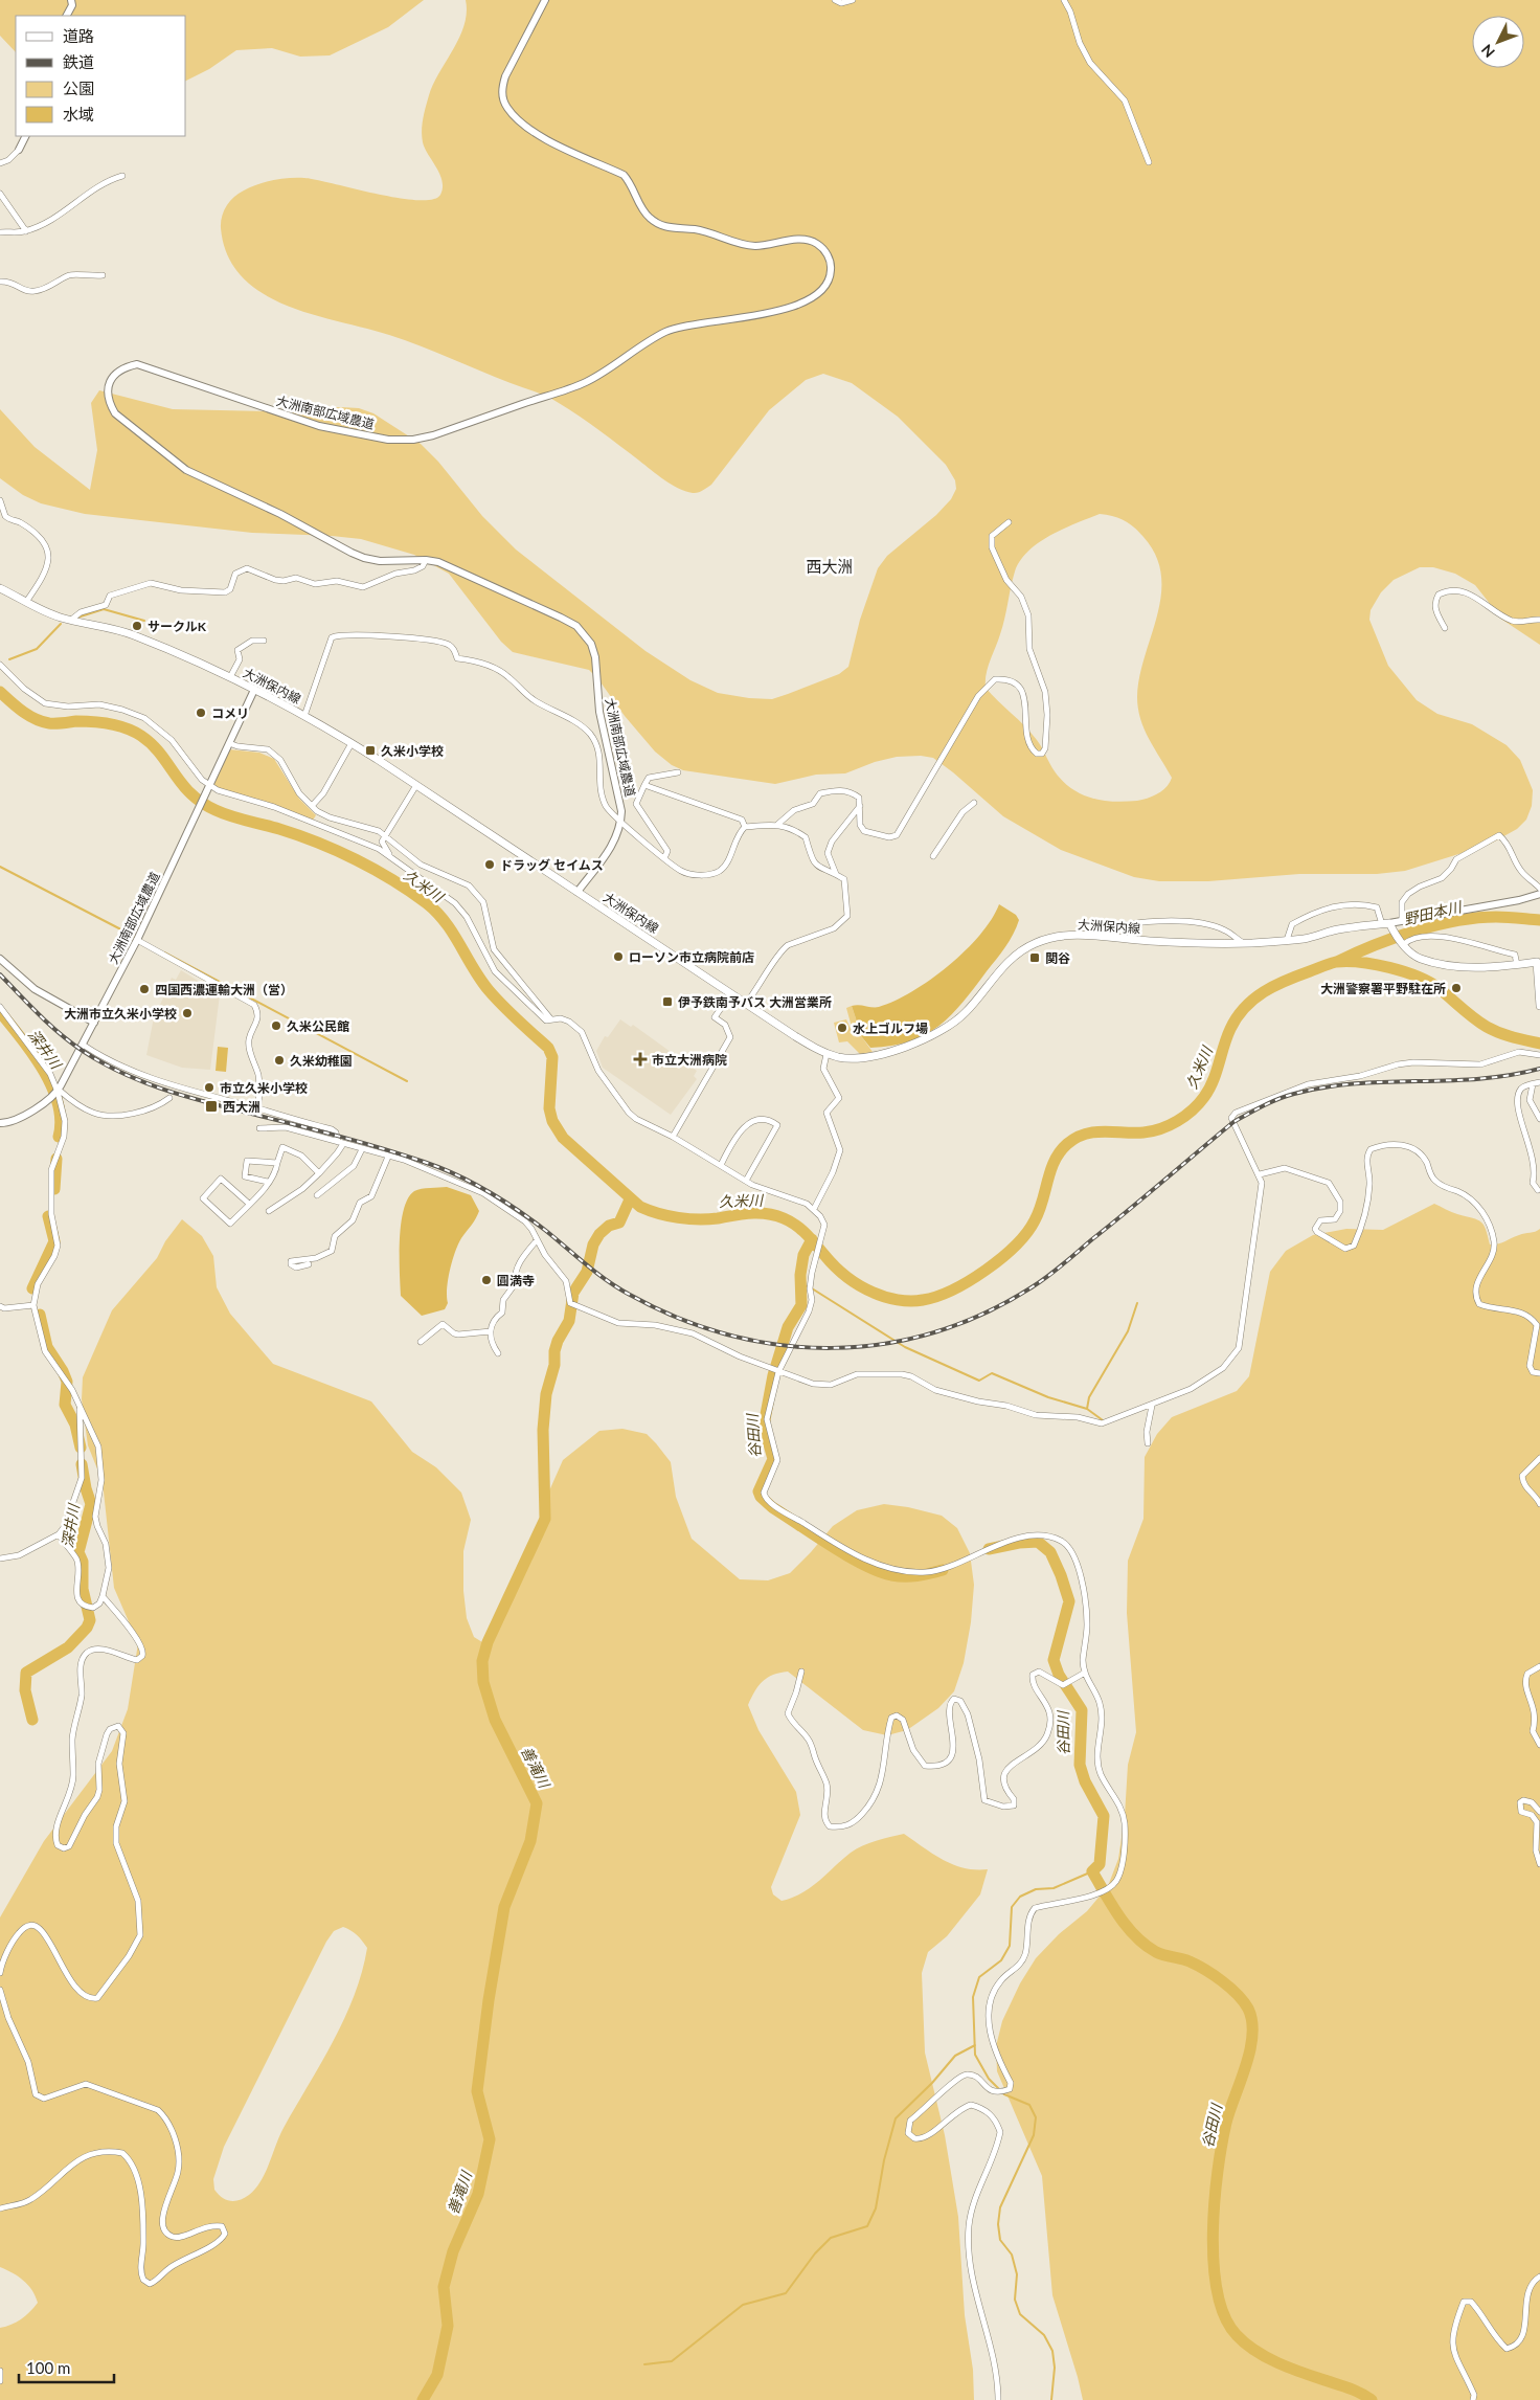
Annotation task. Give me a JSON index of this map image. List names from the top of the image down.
{
  "streets": {
    "main road": ["大洲保内線"],
    "street": ["大洲南部広域農道"]
  },
  "crossings": [
    ["大洲南部広域農道", "大洲保内線"]
  ],
  "districts": ["西大洲"],
  "water": [
    "久米川",
    "野田本川",
    "深井川",
    "谷田川",
    "善滝川"
  ],
  "places": {
    "other": [
      "サークルK",
      "コメリ",
      "ドラッグ セイムス",
      "ローソン市立病院前店",
      "大洲警察署平野駐在所",
      "四国西濃運輸大洲（営）",
      "大洲市立久米小学校",
      "久米公民館",
      "水上ゴルフ場",
      "久米幼稚園",
      "市立久米小学校",
      "圓満寺"
    ],
    "transit": [
      "久米小学校",
      "関谷",
      "伊予鉄南予バス 大洲営業所",
      "西大洲"
    ],
    "health": ["市立大洲病院"]
  },
  "legend": [
    "道路",
    "鉄道",
    "公園",
    "水域"
  ],
  "scale_bar": "100 m",
  "north": "bottom left"
}
